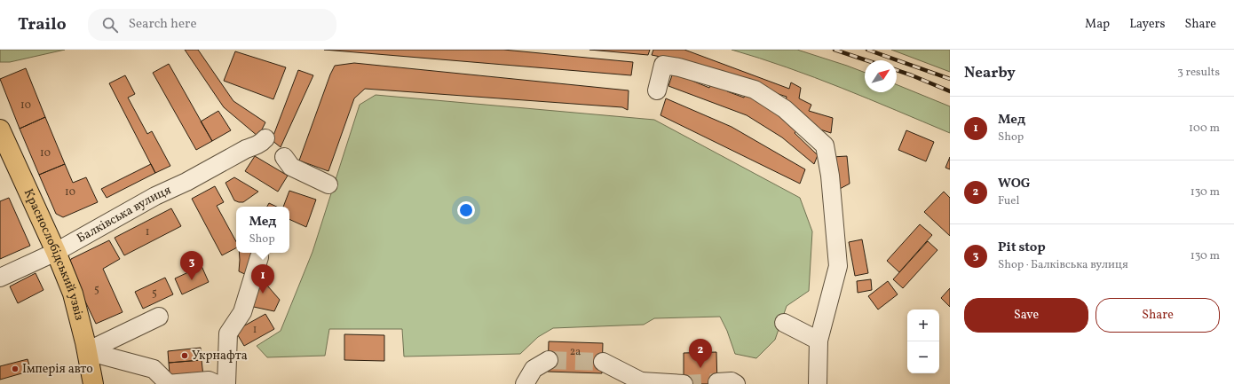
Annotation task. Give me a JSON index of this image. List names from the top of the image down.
{
  "streets": {
    "main road": ["Краснослобідський узвіз"],
    "street": ["Балківська вулиця"]
  },
  "crossings": [
    ["Балківська вулиця", "Краснослобідський узвіз"]
  ],
  "places": ["Укрнафта", "Імперія авто"],
  "house_numbers": [
    "10",
    "10",
    "10",
    "1",
    "5",
    "5",
    "1",
    "2а"
  ],
  "north": "top right",
  "page": {
    "header": "Trailo",
    "search": "Search here",
    "nav": ["Map", "Layers", "Share"],
    "heading": ["Nearby", "3 results"],
    "list": [
      {
        "mark": "1",
        "name": "Мед",
        "note": "Shop",
        "value": "100 m"
      },
      {
        "mark": "2",
        "name": "WOG",
        "note": "Fuel",
        "value": "130 m"
      },
      {
        "mark": "3",
        "name": "Pit stop",
        "note": "Shop · Балківська вулиця",
        "value": "130 m"
      }
    ],
    "popup": ["Мед", "Shop"],
    "pins": ["3", "1", "2"],
    "buttons": ["Save", "Share"],
    "map_buttons": ["+", "−"]
  }
}
